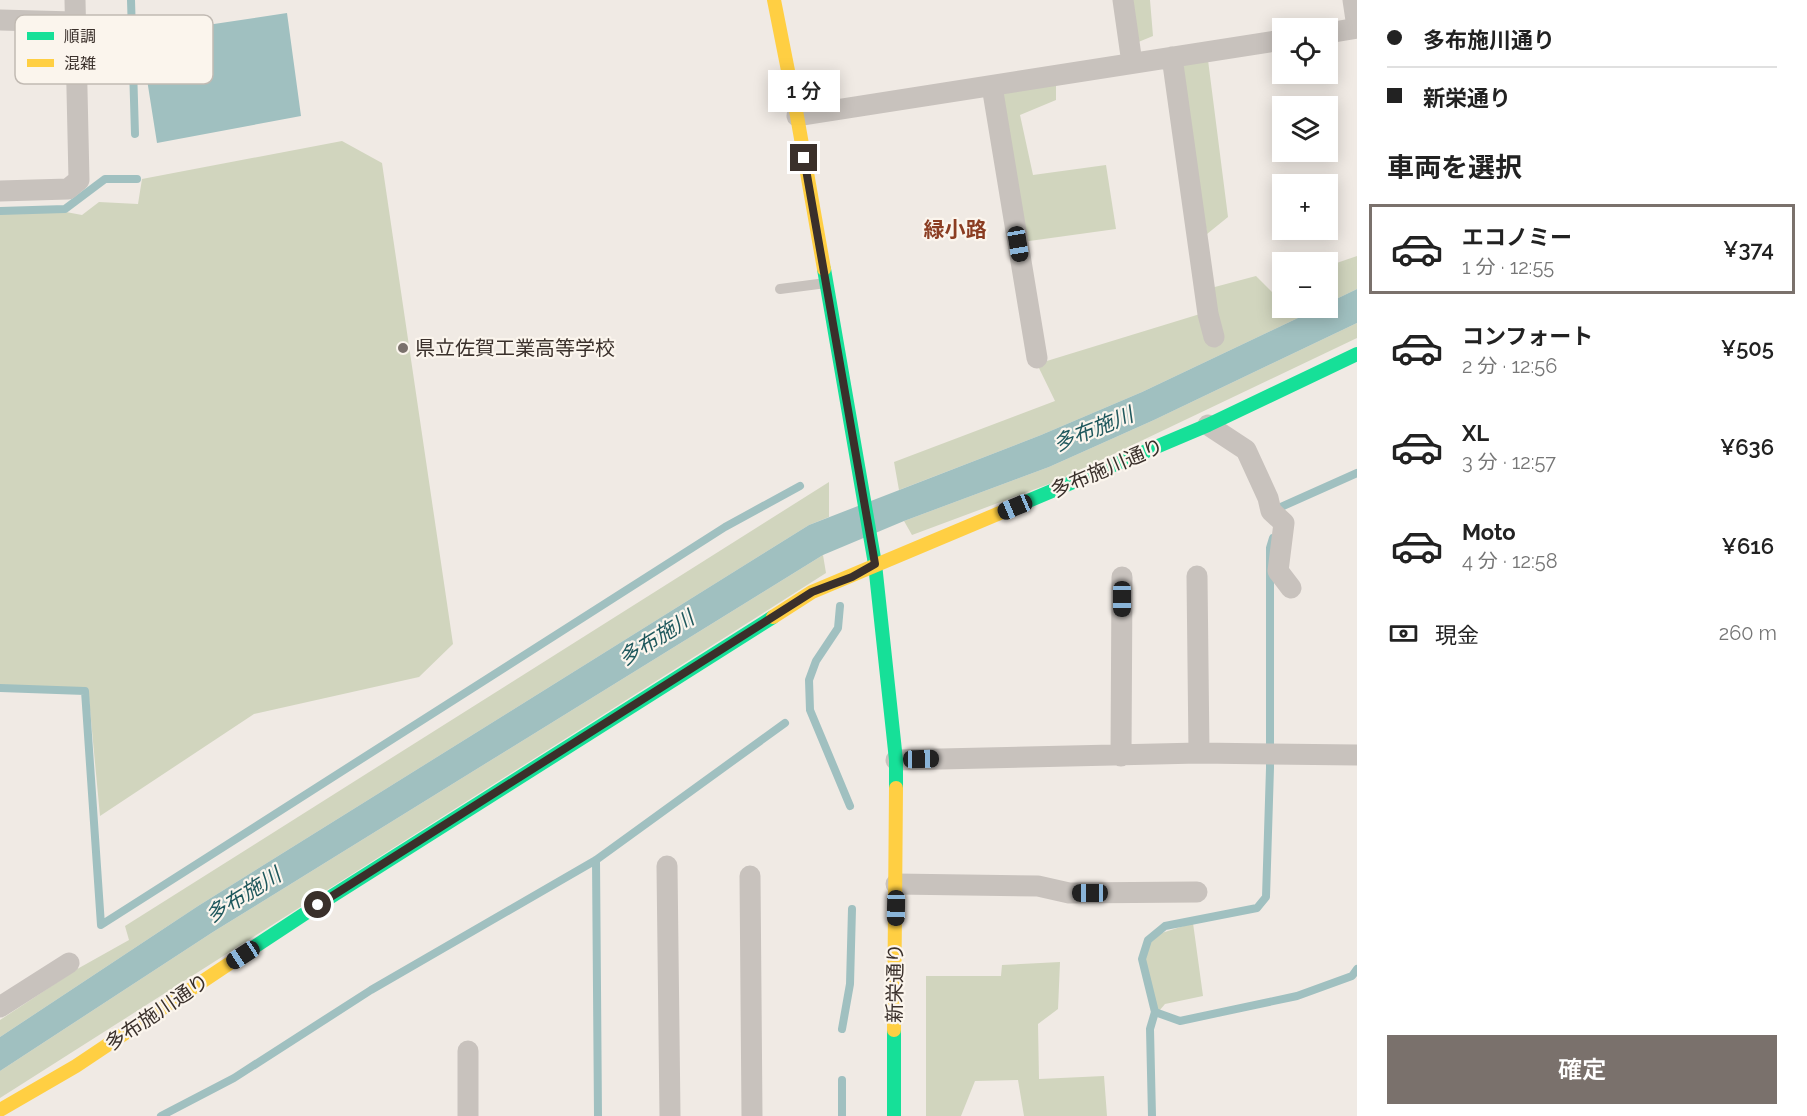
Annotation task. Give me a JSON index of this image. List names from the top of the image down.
{
  "streets": {
    "street": ["多布施川通り", "新栄通り"]
  },
  "crossings": [
    ["多布施川通り", "新栄通り"]
  ],
  "districts": ["緑小路"],
  "water": ["多布施川"],
  "places": ["県立佐賀工業高等学校"],
  "legend": ["順調", "混雑"],
  "page": {
    "banner": ["多布施川通り", "新栄通り"],
    "map_buttons": ["+", "−"],
    "bubble": "1 分",
    "heading": "車両を選択",
    "list": [
      {
        "name": "エコノミー",
        "note": "1 分 · 12:55",
        "value": "¥374"
      },
      {
        "name": "コンフォート",
        "note": "2 分 · 12:56",
        "value": "¥505"
      },
      {
        "name": "XL",
        "note": "3 分 · 12:57",
        "value": "¥636"
      },
      {
        "name": "Moto",
        "note": "4 分 · 12:58",
        "value": "¥616"
      }
    ],
    "pay": ["現金", "260 m"],
    "buttons": "確定"
  }
}
